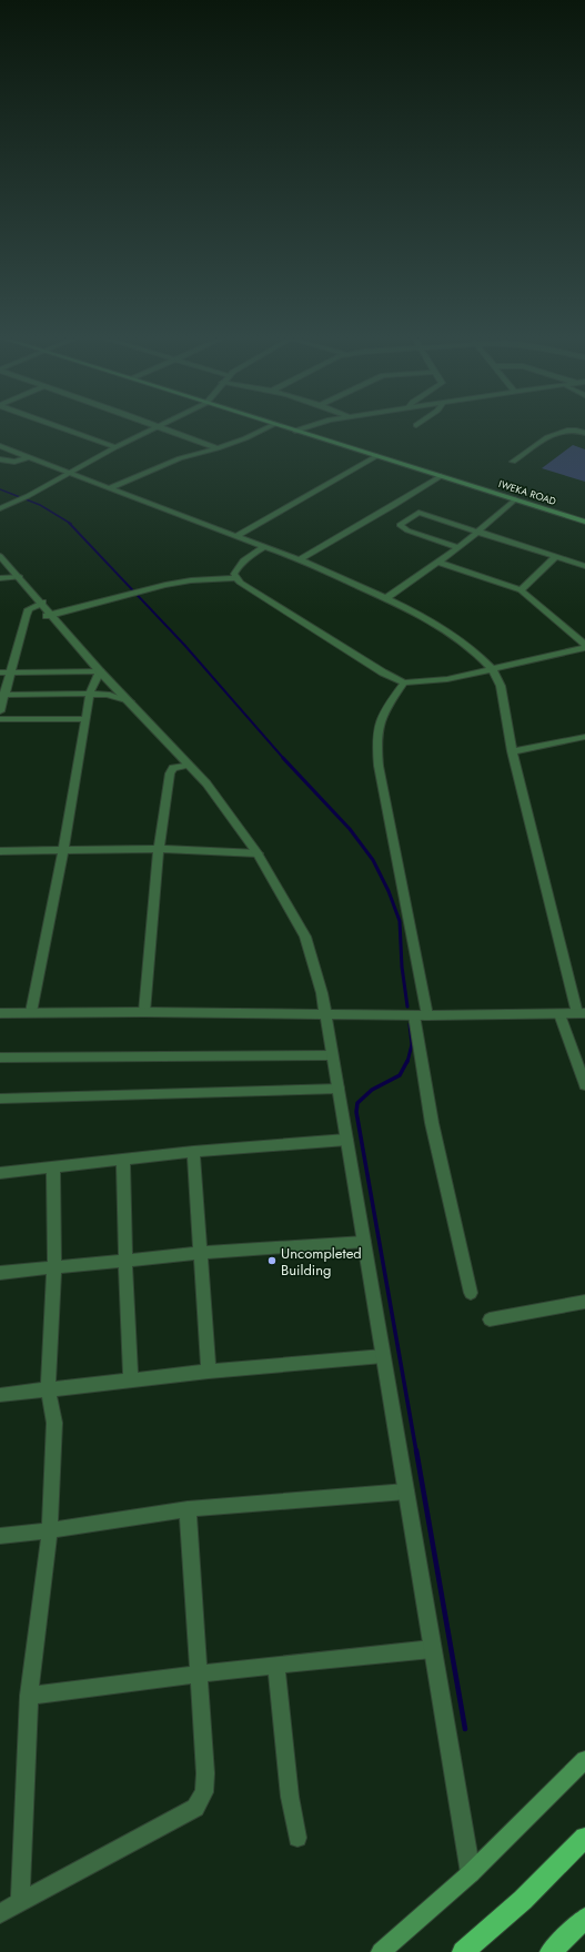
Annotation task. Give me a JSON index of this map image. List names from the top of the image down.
{
  "streets": {
    "main road": ["IWEKA ROAD"]
  },
  "places": ["Uncompleted Building"]
}
